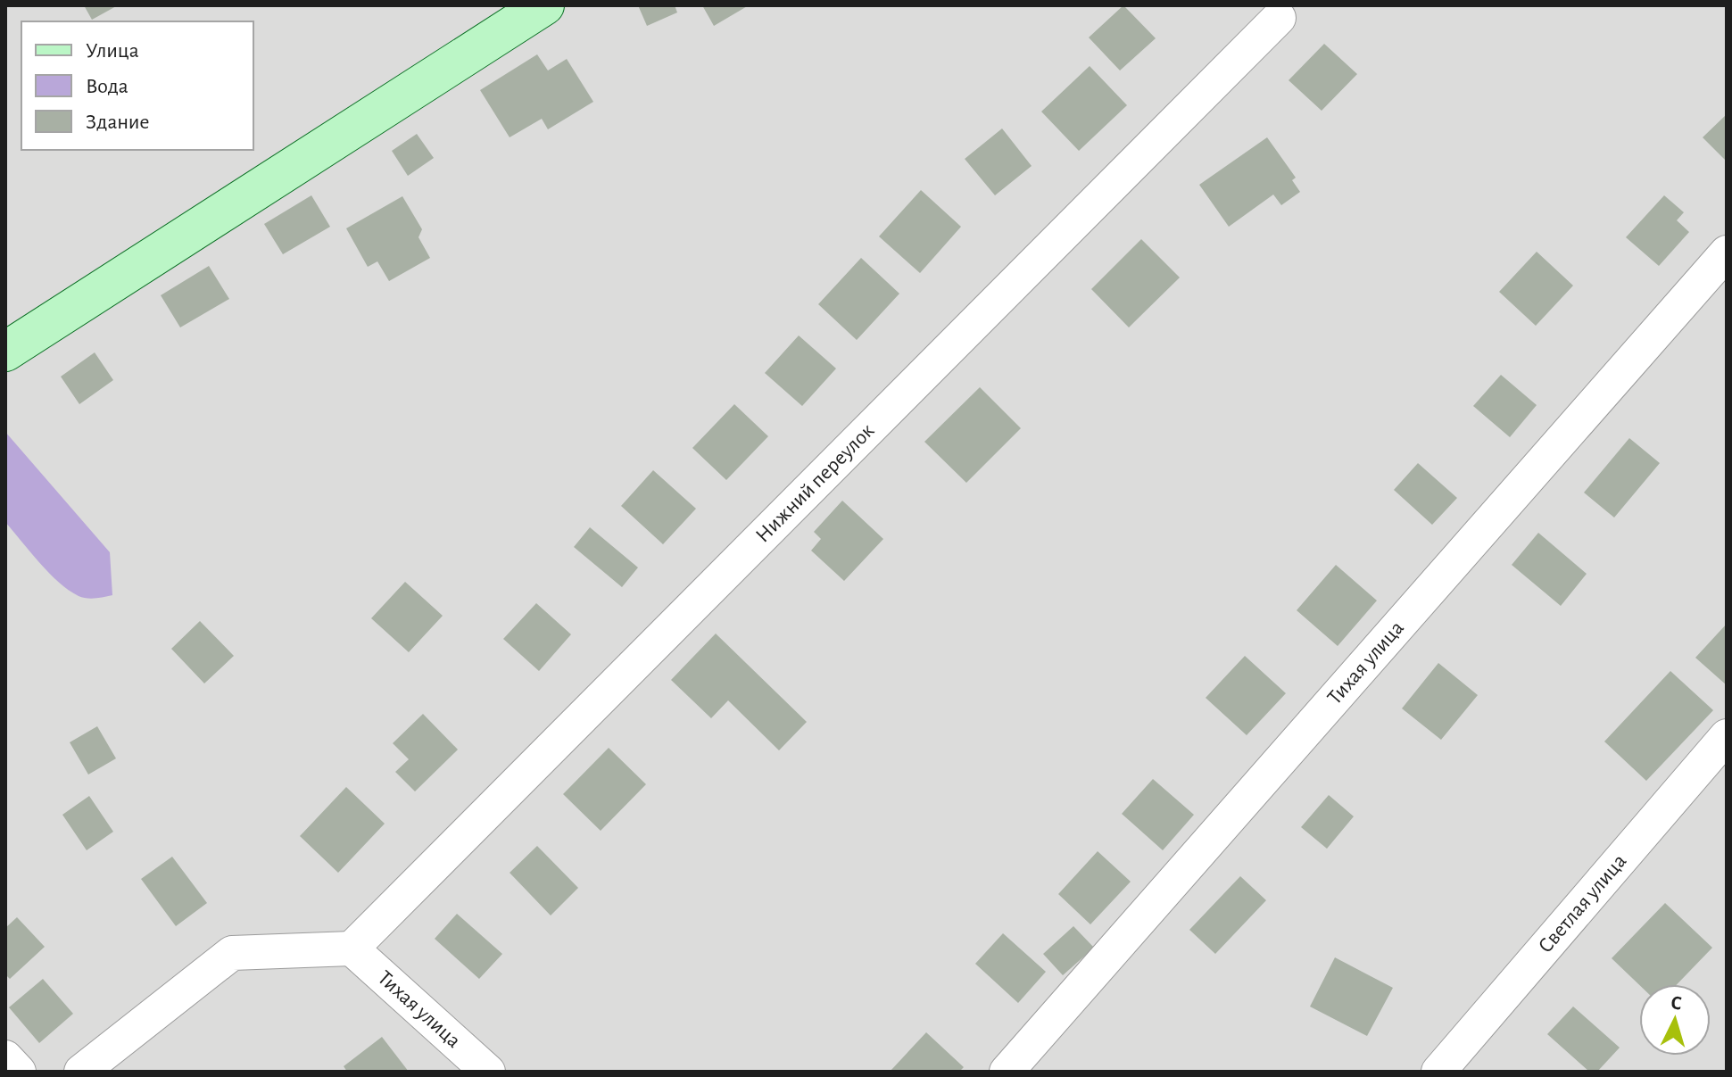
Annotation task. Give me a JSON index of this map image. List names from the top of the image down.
{
  "streets": {
    "street": ["Нижний переулок", "Тихая улица", "Светлая улица"]
  },
  "crossings": [
    ["Нижний переулок", "Тихая улица"]
  ],
  "legend": ["Улица", "Вода", "Здание"],
  "north": "top"
}
